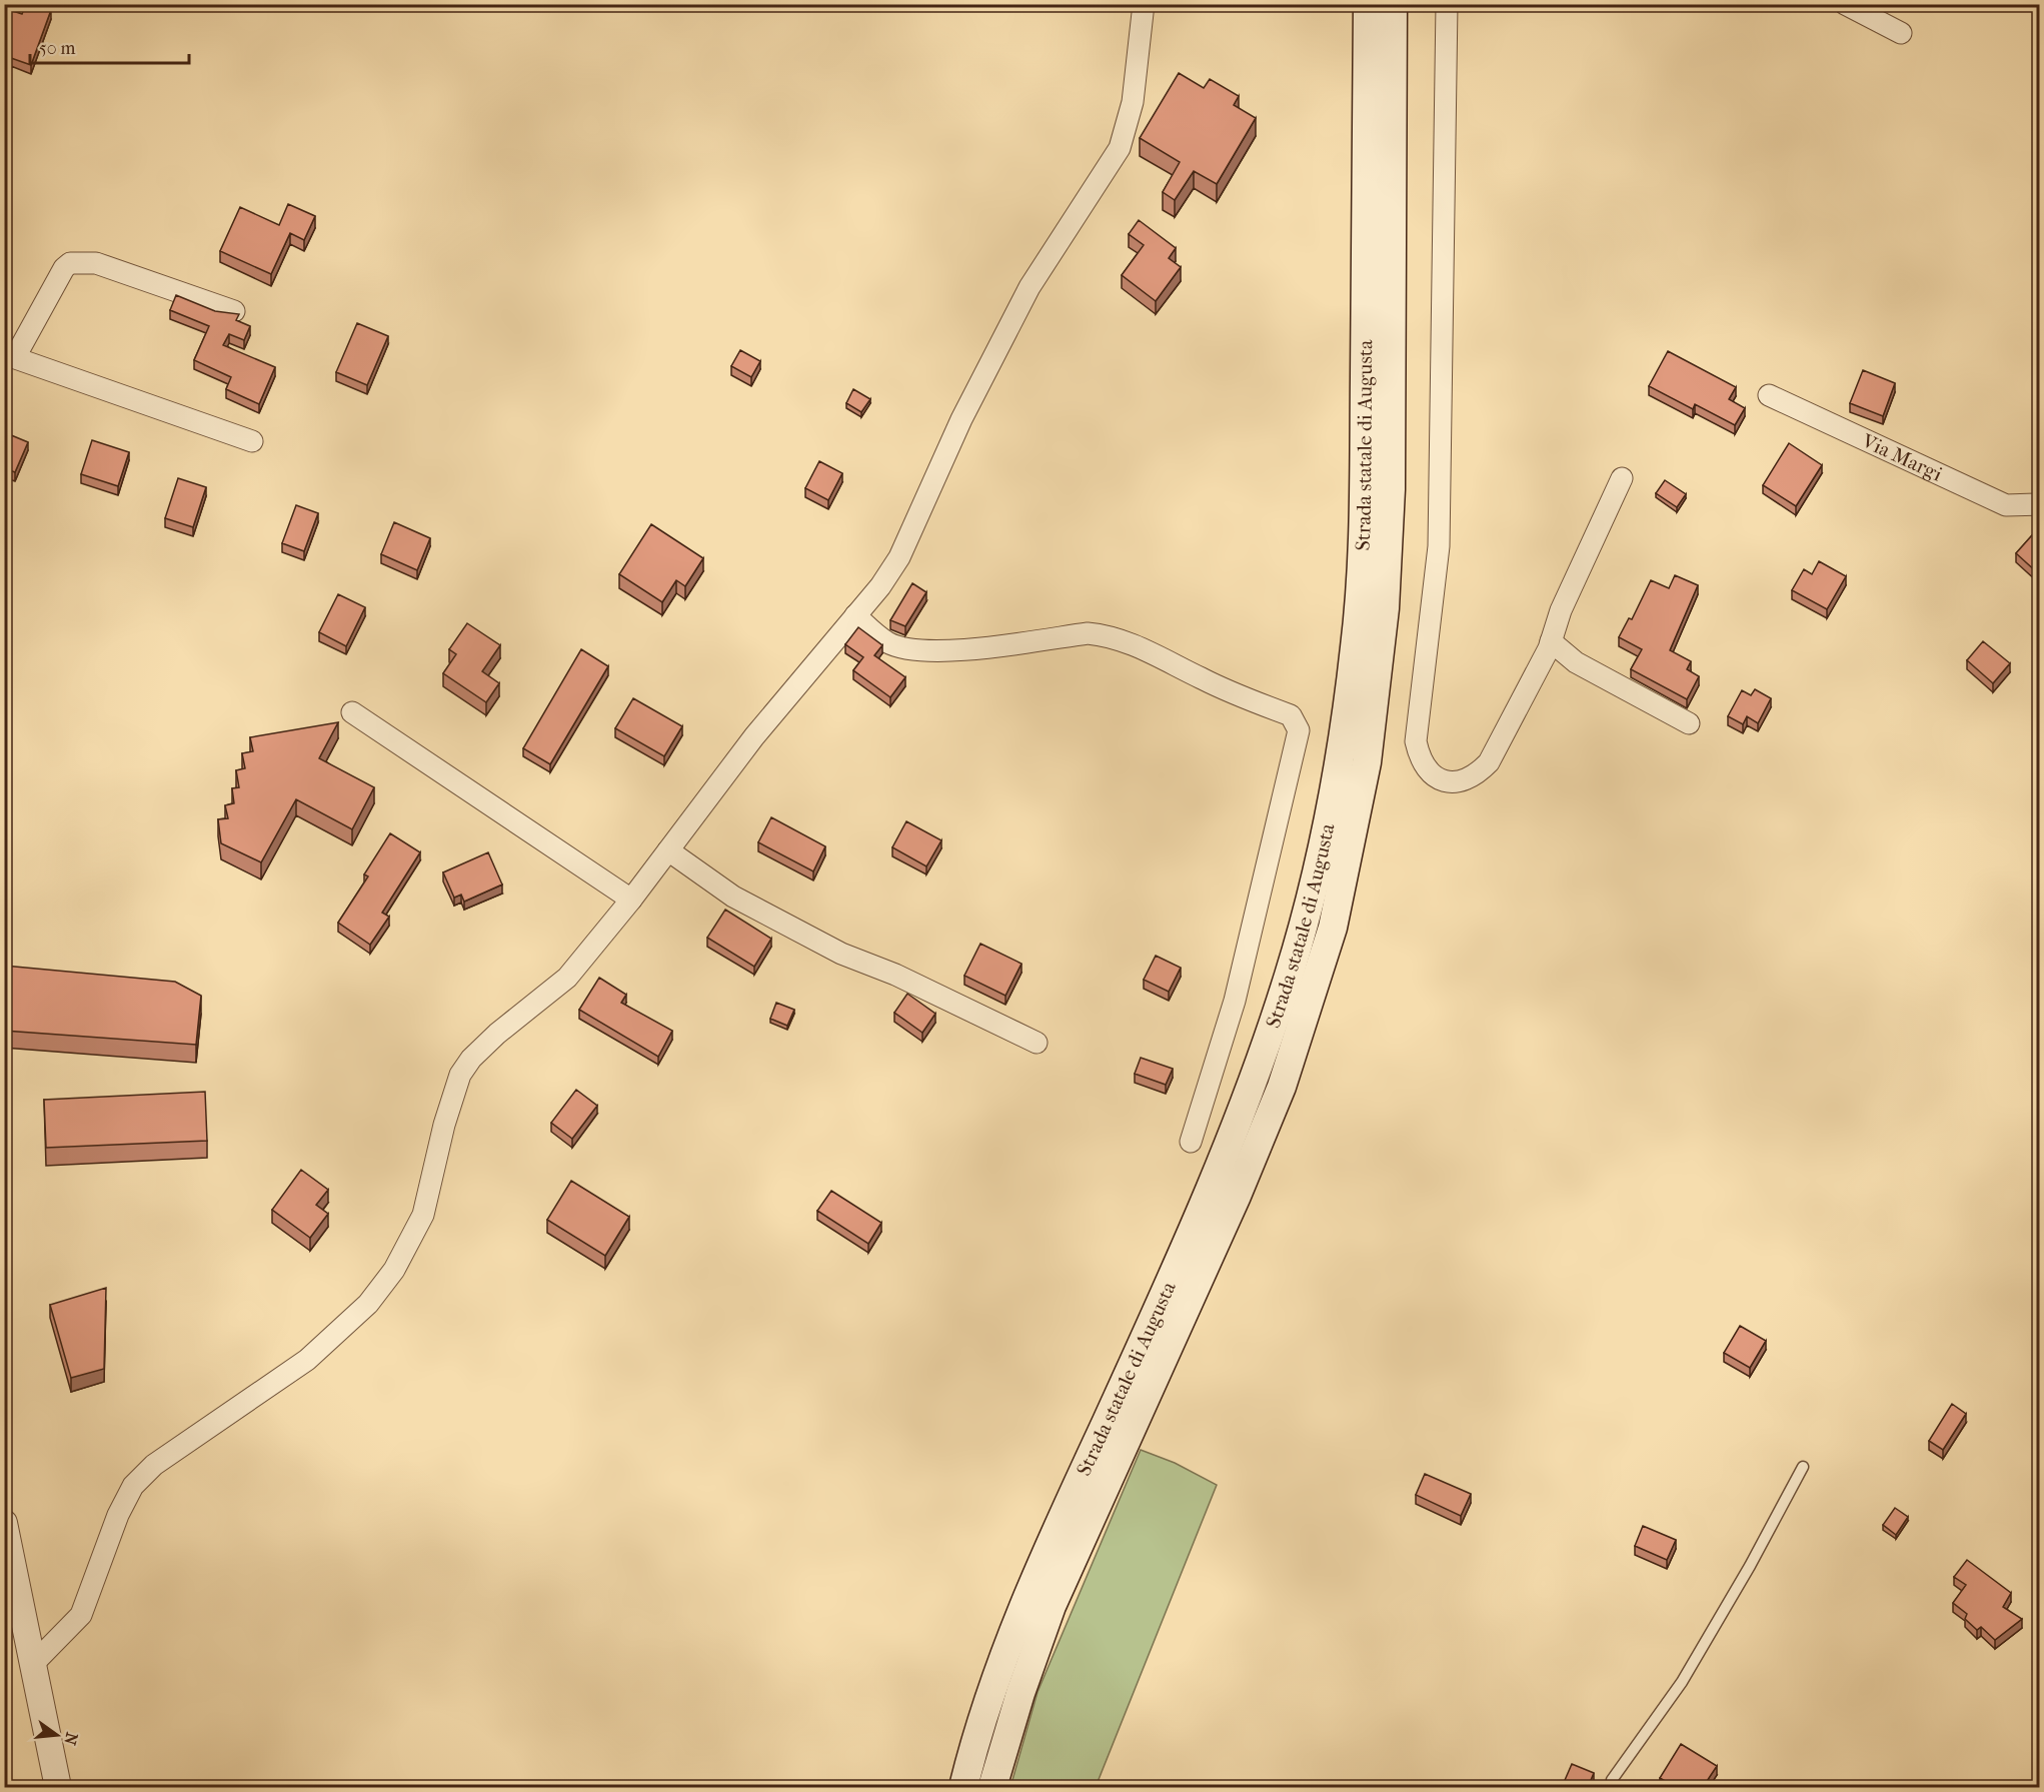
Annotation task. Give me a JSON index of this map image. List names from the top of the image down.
{
  "streets": {
    "main road": ["Strada statale di Augusta"],
    "street": ["Via Margi"]
  },
  "scale_bar": "50 m",
  "north": "right"
}
